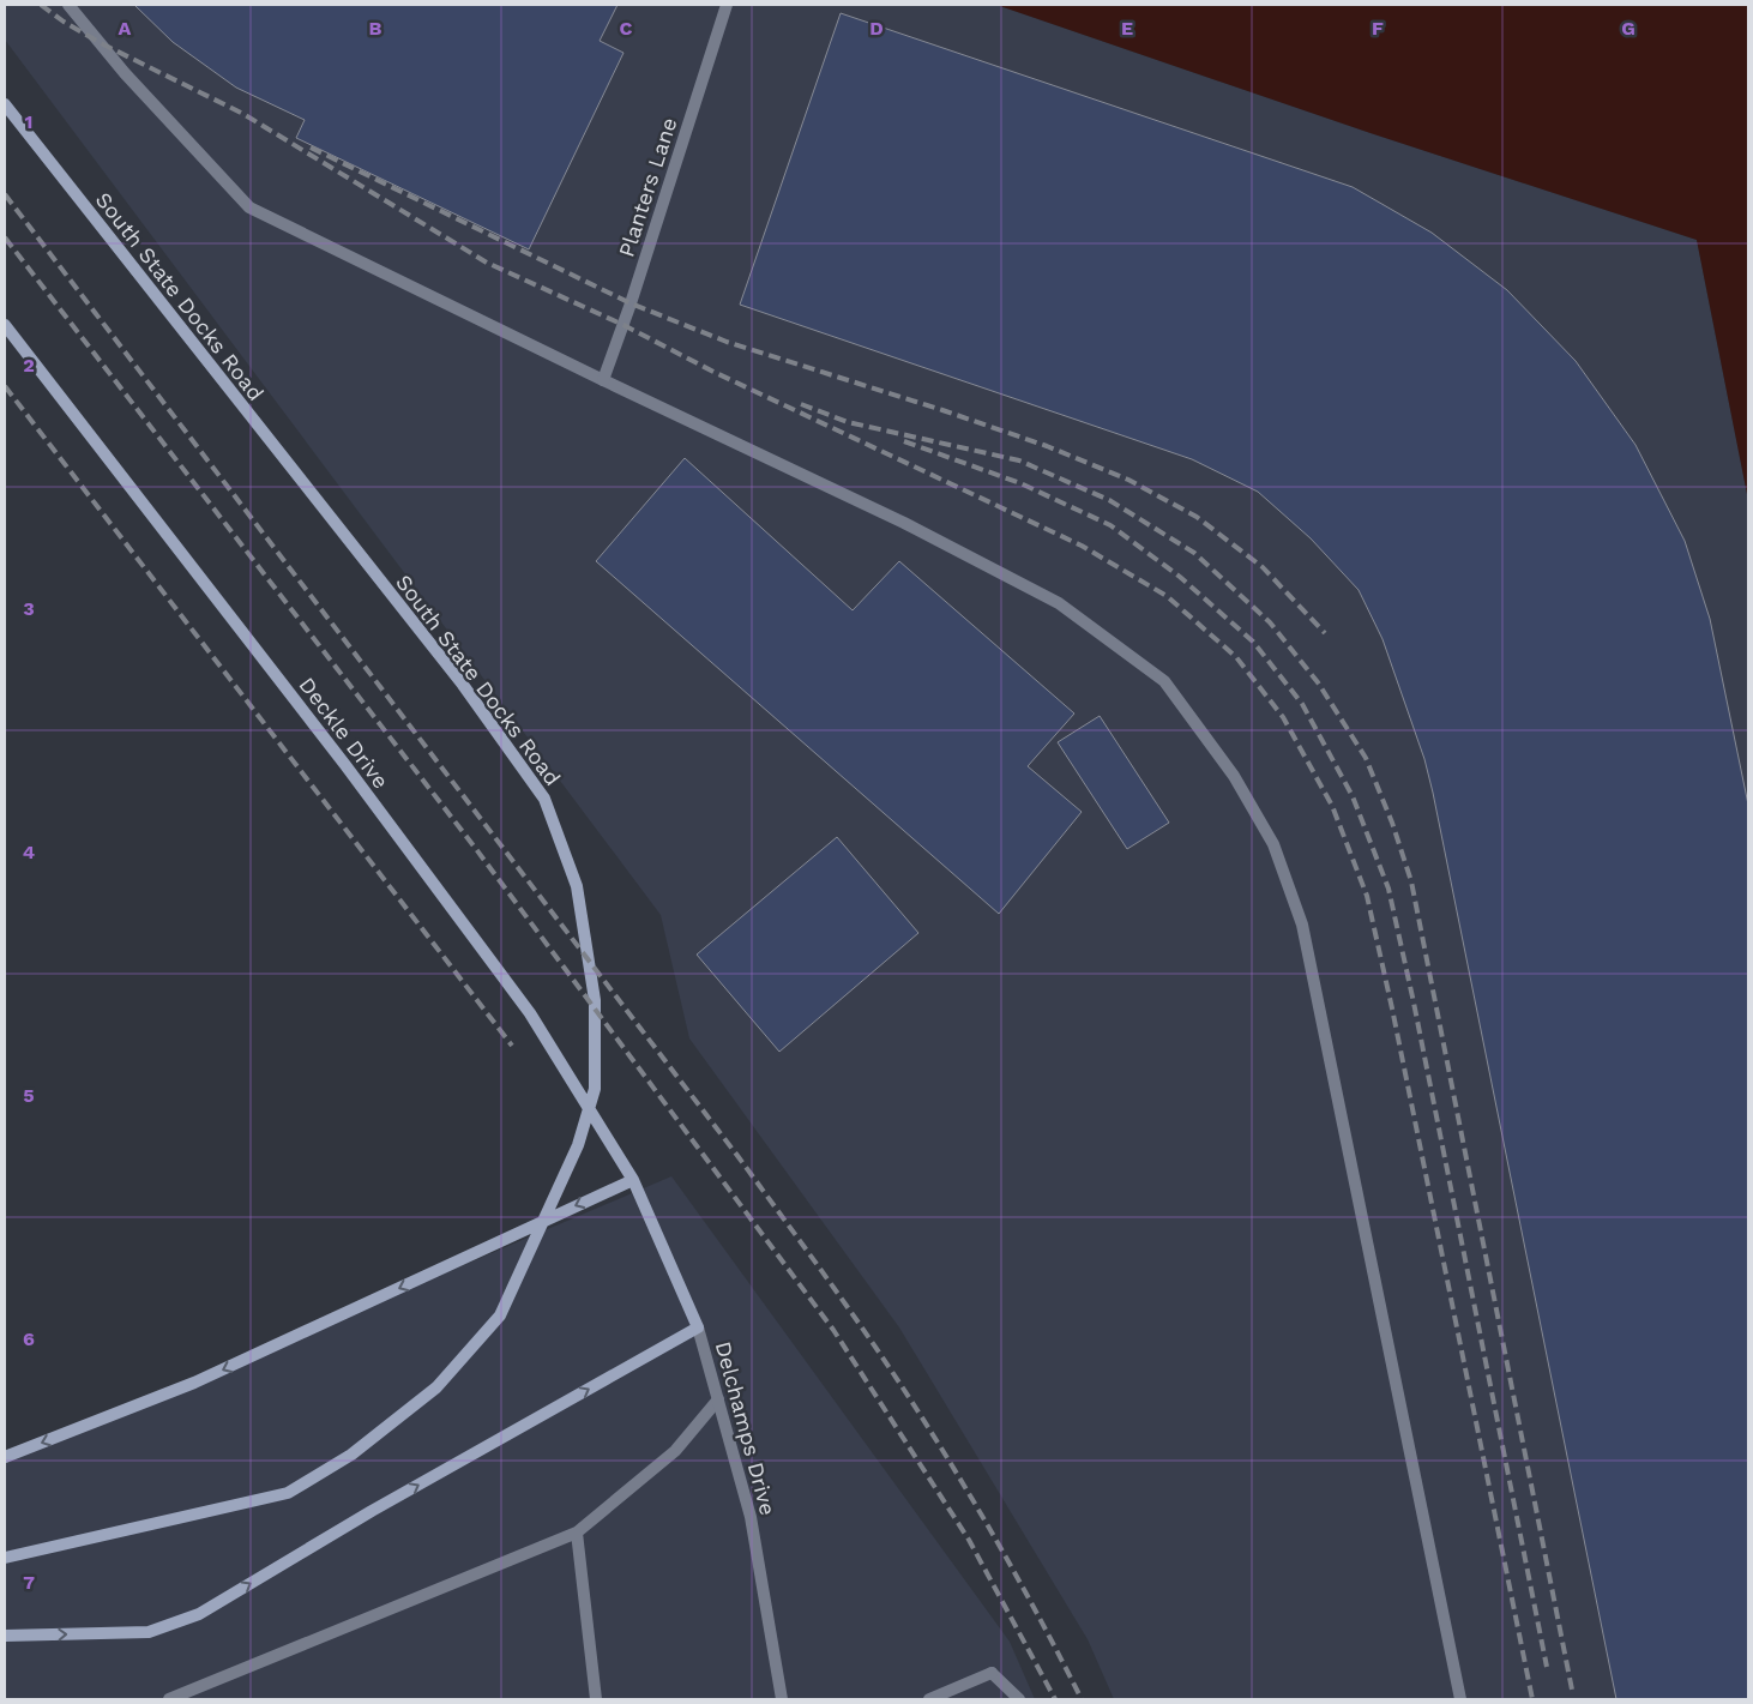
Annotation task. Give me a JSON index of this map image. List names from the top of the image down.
{
  "streets": {
    "street": [
      "Planters Lane",
      "South State Docks Road",
      "Deckle Drive",
      "Delchamps Drive"
    ]
  },
  "crossings": [
    ["Deckle Drive", "Delchamps Drive"]
  ],
  "grid": {
    "columns": [
      "A",
      "B",
      "C",
      "D",
      "E",
      "F",
      "G"
    ],
    "rows": [
      "1",
      "2",
      "3",
      "4",
      "5",
      "6",
      "7"
    ]
  }
}
